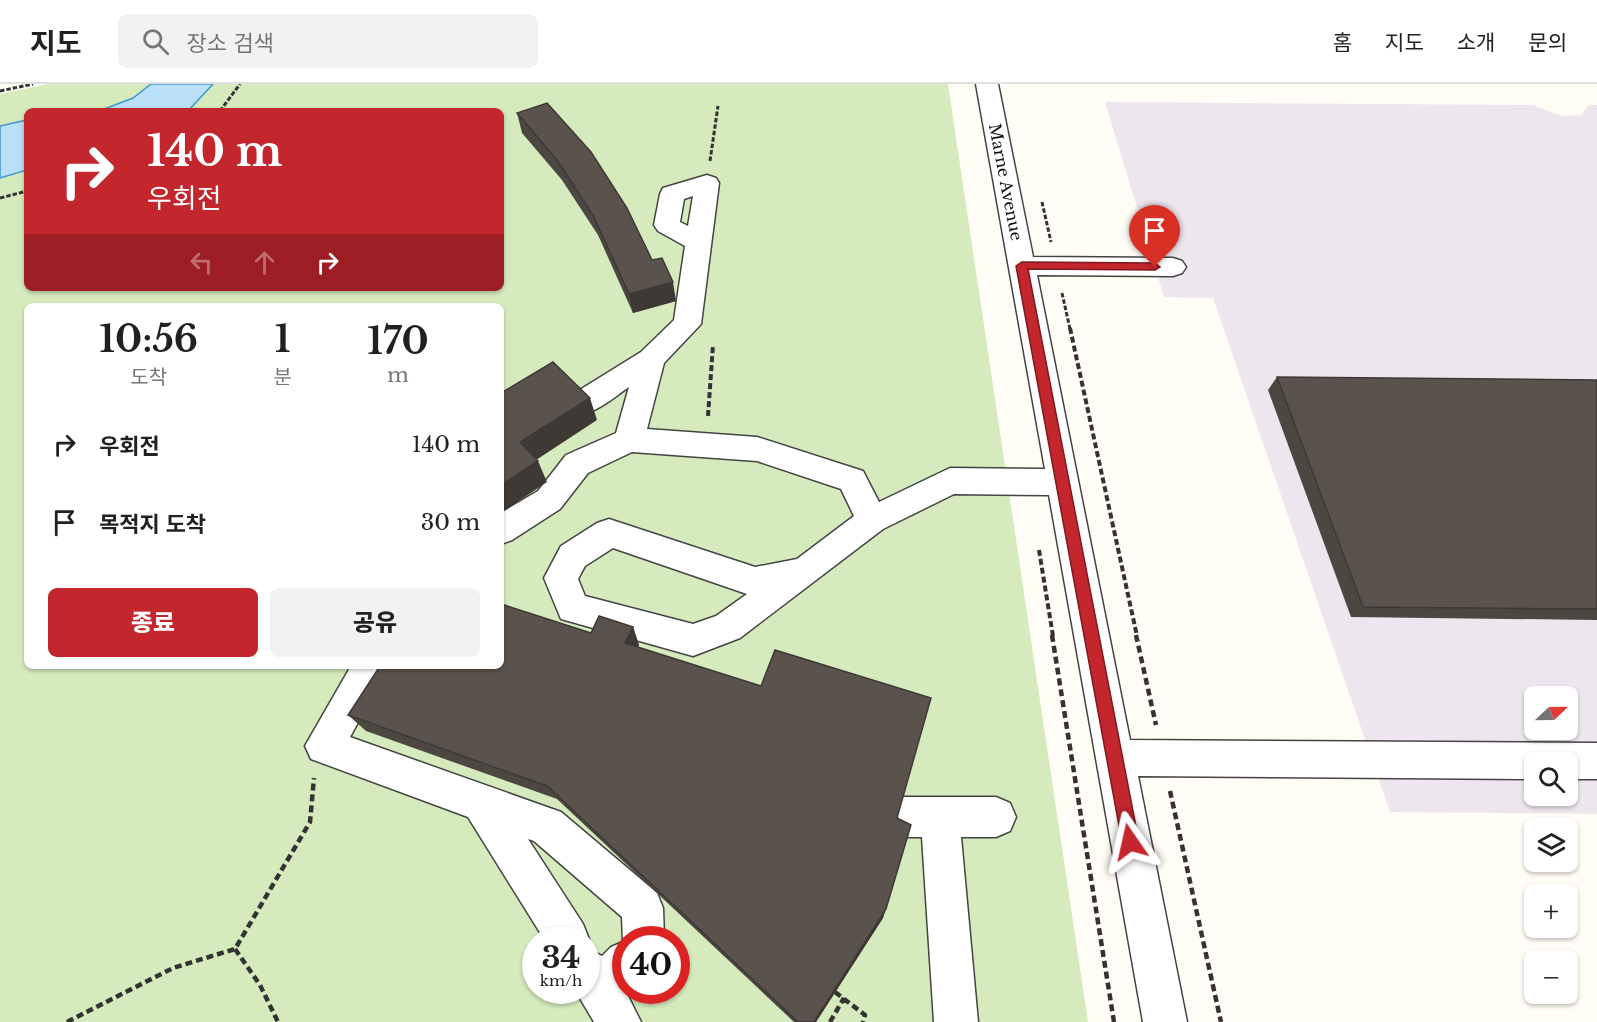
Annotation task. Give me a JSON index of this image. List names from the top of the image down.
{
  "streets": {
    "street": ["Marne Avenue"]
  },
  "north": "right",
  "page": {
    "header": "지도",
    "search": "장소 검색",
    "nav": [
      "홈",
      "지도",
      "소개",
      "문의"
    ],
    "turn": ["140 m", "우회전"],
    "eta": [
      "10:56",
      "도착",
      "1",
      "분",
      "170",
      "m"
    ],
    "list": [
      {
        "name": "우회전",
        "value": "140 m"
      },
      {
        "name": "목적지 도착",
        "value": "30 m"
      }
    ],
    "buttons": ["종료", "공유"],
    "map_buttons": ["+", "−"],
    "speed": "34 km/h",
    "limit": "40"
  }
}
